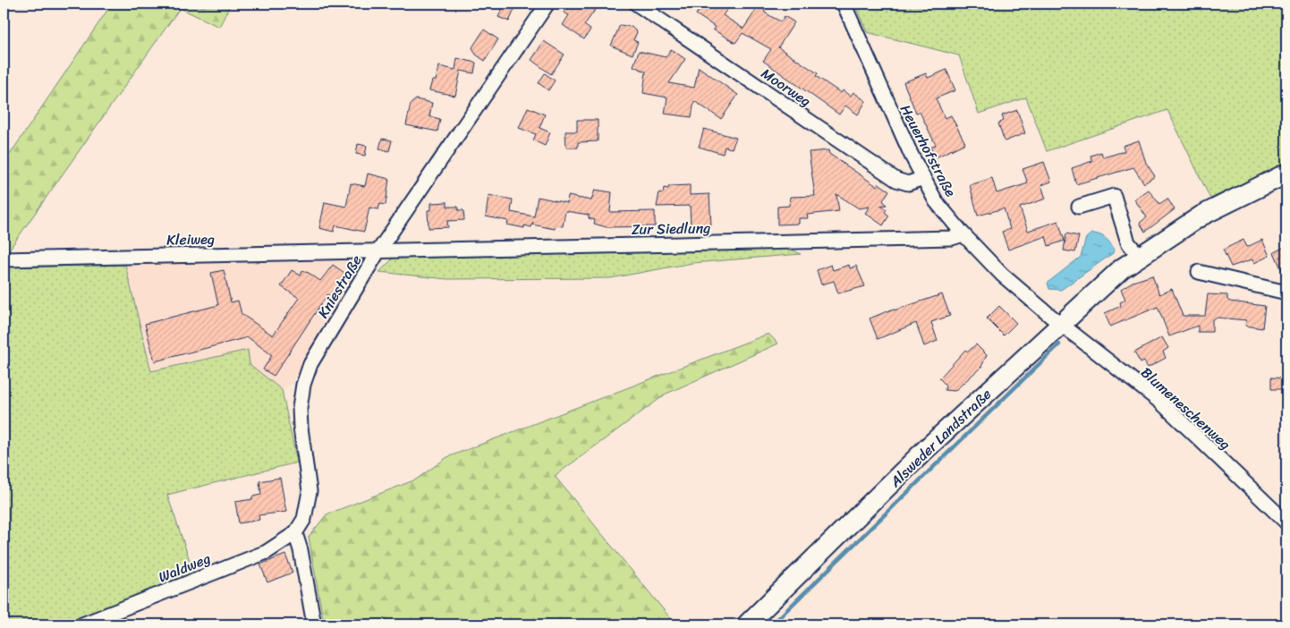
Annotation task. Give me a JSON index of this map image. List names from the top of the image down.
{
  "streets": {
    "street": [
      "Moorweg",
      "Heuerhofstraße",
      "Zur Siedlung",
      "Kleiweg",
      "Kniestraße",
      "Blumeneschenweg",
      "Alsweder Landstraße",
      "Waldweg"
    ]
  },
  "crossings": [
    ["Moorweg", "Heuerhofstraße"],
    ["Heuerhofstraße", "Zur Siedlung"],
    ["Heuerhofstraße", "Blumeneschenweg"],
    ["Heuerhofstraße", "Alsweder Landstraße"],
    ["Zur Siedlung", "Kleiweg"],
    ["Zur Siedlung", "Kniestraße"],
    ["Kleiweg", "Kniestraße"],
    ["Kniestraße", "Waldweg"],
    ["Blumeneschenweg", "Alsweder Landstraße"]
  ]
}
